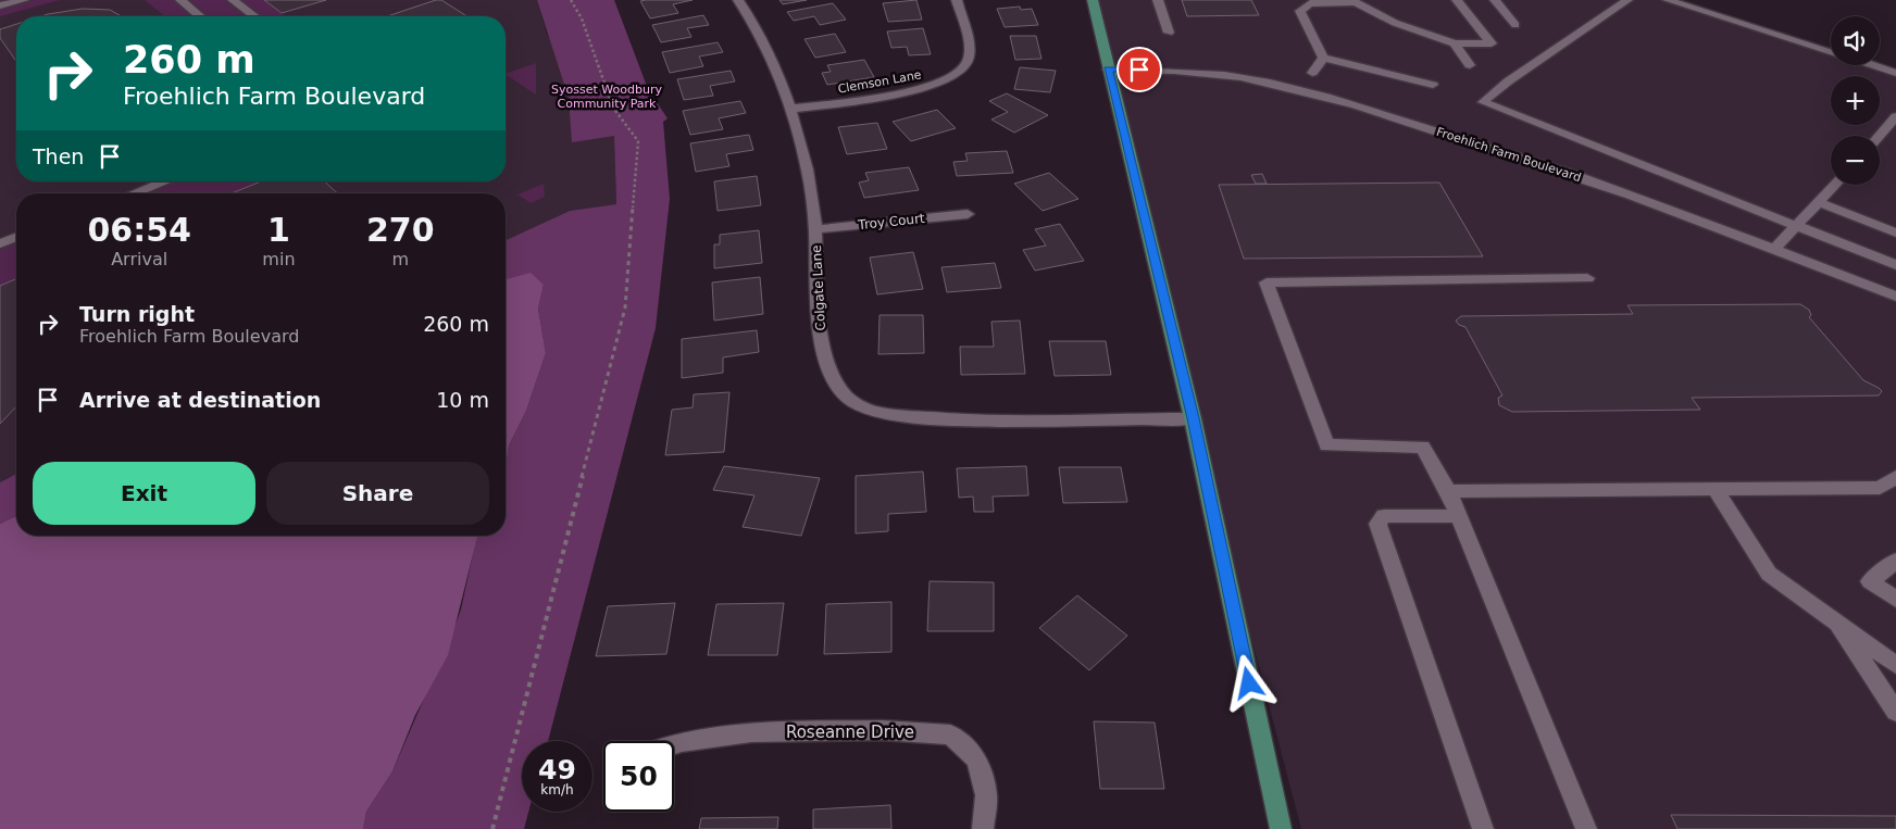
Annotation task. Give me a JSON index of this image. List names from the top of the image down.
{
  "streets": {
    "street": [
      "Clemson Lane",
      "Froehlich Farm Boulevard",
      "Troy Court",
      "Colgate Lane",
      "Roseanne Drive"
    ]
  },
  "crossings": [
    ["Clemson Lane", "Colgate Lane"],
    ["Troy Court", "Colgate Lane"]
  ],
  "parks": ["Syosset Woodbury Community Park"],
  "page": {
    "map_buttons": ["+", "−"],
    "turn": ["260 m", "Froehlich Farm Boulevard"],
    "then": "Then",
    "eta": [
      "06:54",
      "Arrival",
      "1",
      "min",
      "270",
      "m"
    ],
    "list": [
      {
        "name": "Turn right",
        "note": "Froehlich Farm Boulevard",
        "value": "260 m"
      },
      {
        "name": "Arrive at destination",
        "value": "10 m"
      }
    ],
    "buttons": ["Exit", "Share"],
    "speed": "49 km/h",
    "limit": "50"
  }
}
